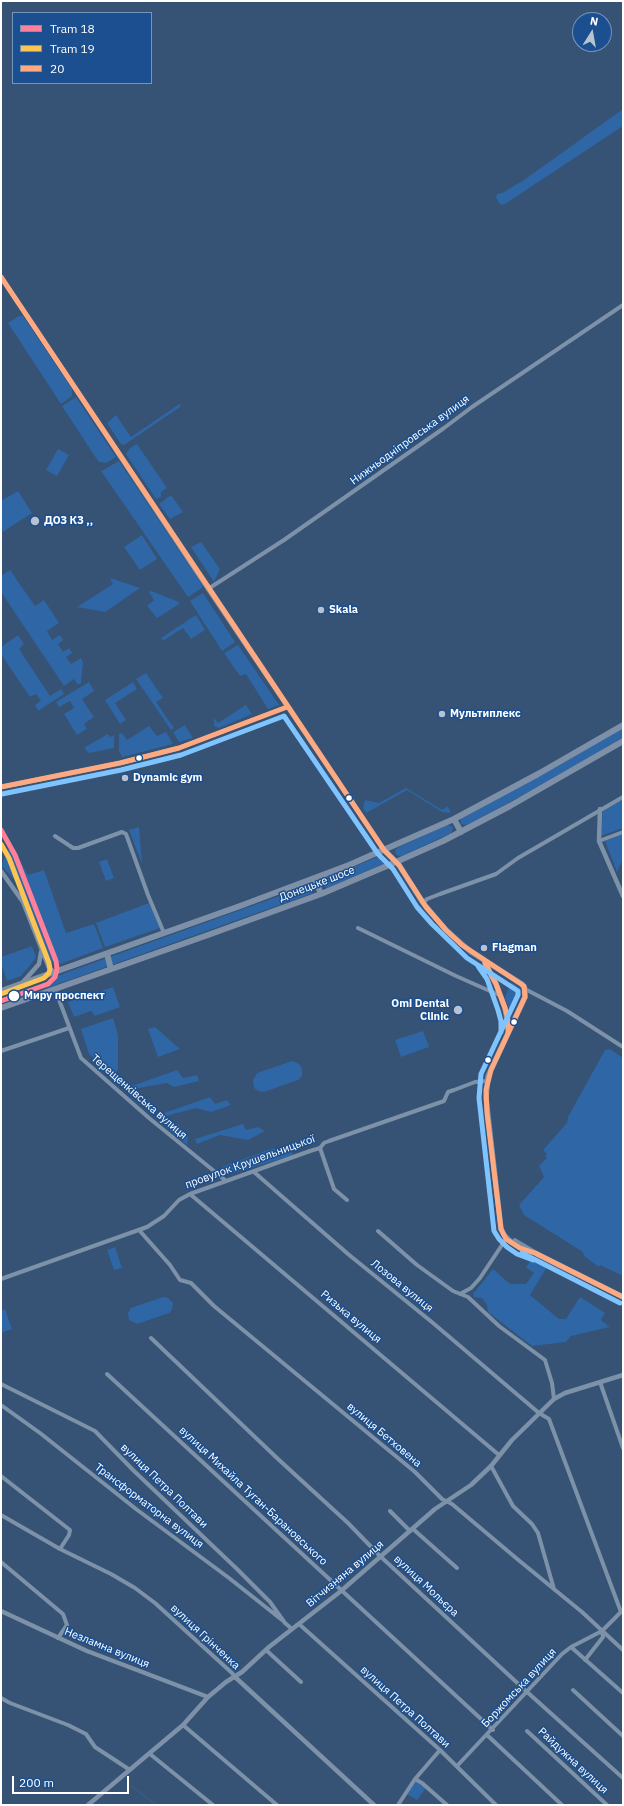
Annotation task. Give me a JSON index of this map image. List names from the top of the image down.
{
  "streets": {
    "highway": ["Донецьке шосе"],
    "street": [
      "Нижньодніпровська вулиця",
      "Терещенківська вулиця",
      "провулок Крушельницької",
      "Лозова вулиця",
      "Ризька вулиця",
      "вулиця Бетховена",
      "вулиця Петра Полтави",
      "вулиця Михайла Туган-Барановського",
      "Трансформаторна вулиця",
      "Вітчизняна вулиця",
      "вулиця Мольєра",
      "вулиця Грінченка",
      "Незламна вулиця",
      "Боржомська вулиця",
      "Райдужна вулиця"
    ]
  },
  "crossings": [
    ["Донецьке шосе", "Терещенківська вулиця"],
    ["Терещенківська вулиця", "провулок Крушельницької"],
    ["провулок Крушельницької", "Лозова вулиця"],
    ["провулок Крушельницької", "Ризька вулиця"],
    ["провулок Крушельницької", "вулиця Бетховена"],
    ["Лозова вулиця", "Вітчизняна вулиця"],
    ["Ризька вулиця", "Вітчизняна вулиця"],
    ["вулиця Бетховена", "Вітчизняна вулиця"],
    ["вулиця Бетховена", "Боржомська вулиця"],
    ["вулиця Петра Полтави", "Трансформаторна вулиця"],
    ["вулиця Петра Полтави", "Вітчизняна вулиця"],
    ["вулиця Петра Полтави", "Боржомська вулиця"],
    ["вулиця Михайла Туган-Барановського", "Вітчизняна вулиця"],
    ["вулиця Михайла Туган-Барановського", "Боржомська вулиця"],
    ["Вітчизняна вулиця", "вулиця Мольєра"],
    ["Вітчизняна вулиця", "вулиця Грінченка"],
    ["Вітчизняна вулиця", "Незламна вулиця"],
    ["вулиця Мольєра", "Боржомська вулиця"]
  ],
  "places": [
    "ДОЗ КЗ ,,",
    "Skala",
    "Мультиплекс",
    "Dynamic gym",
    "Flagman",
    "Миру проспект",
    "Omi Dental Clinic"
  ],
  "lines": ["transit line 20", "tram line 18", "tram line 19"],
  "legend": ["Tram 18", "Tram 19", "20"],
  "scale_bar": "200 m",
  "north": "top"
}
